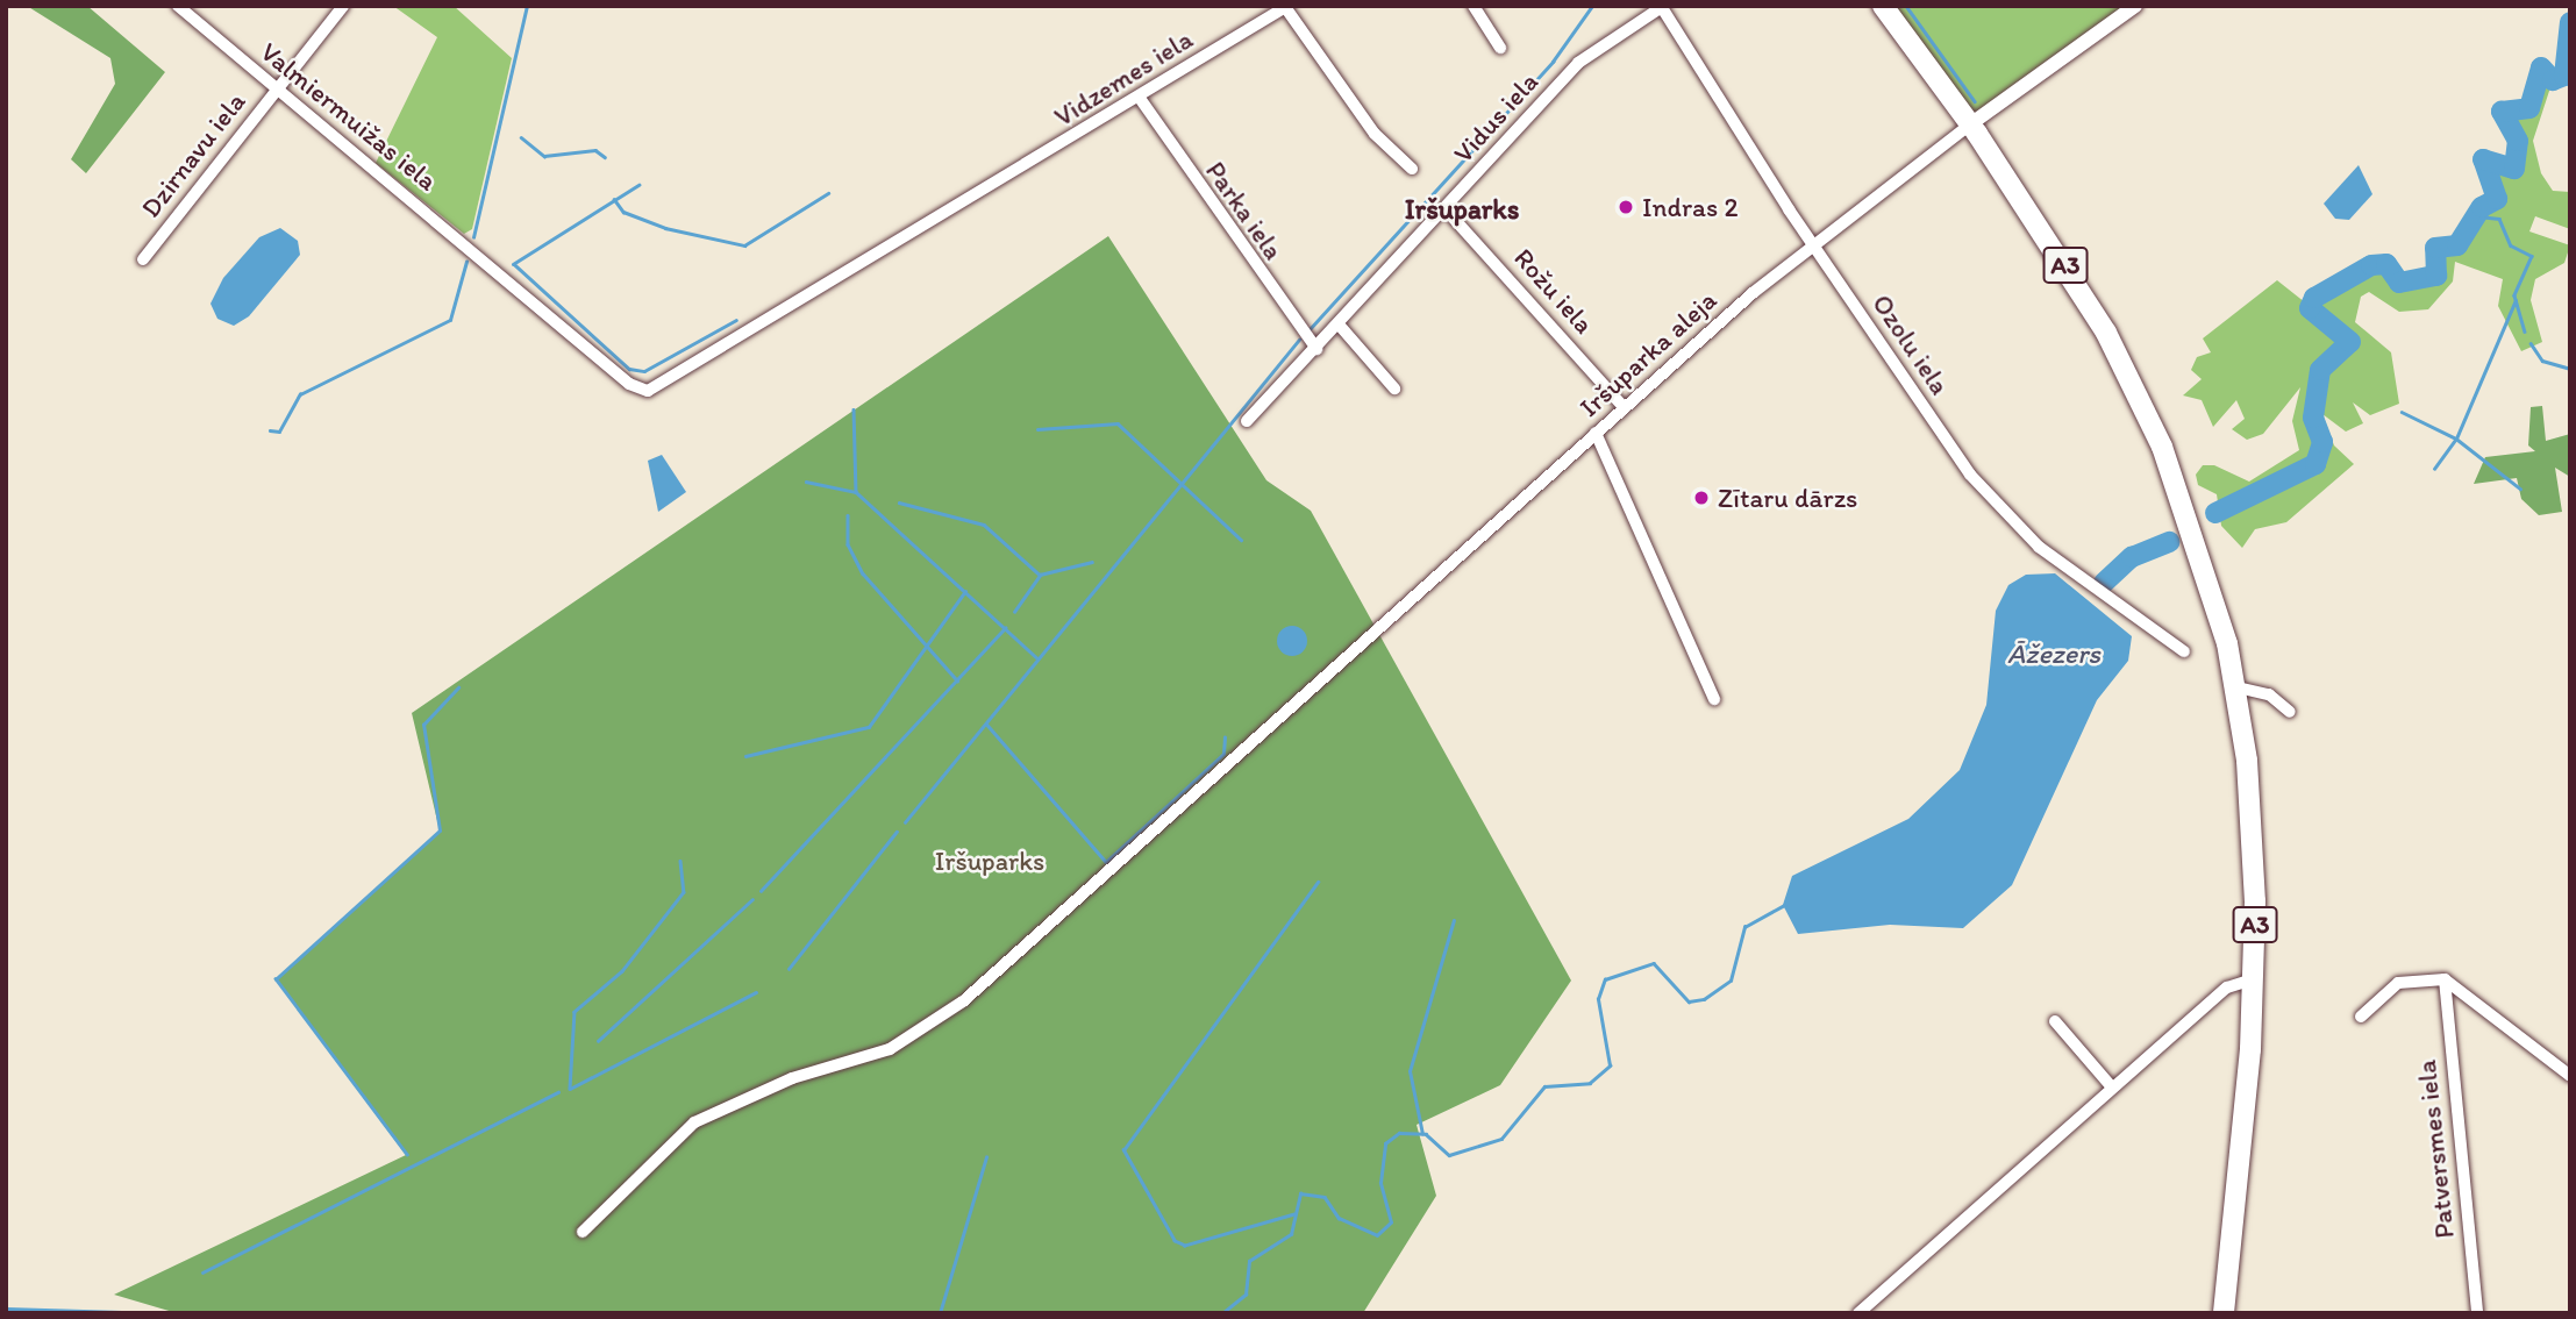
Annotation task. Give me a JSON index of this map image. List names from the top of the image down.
{
  "streets": {
    "highway": ["A3"],
    "street": [
      "Vidzemes iela",
      "Valmiermuižas iela",
      "Vidus iela",
      "Dzirnavu iela",
      "Parka iela",
      "Rožu iela",
      "Ozolu iela",
      "Iršuparka aleja",
      "Patversmes iela"
    ]
  },
  "crossings": [
    ["Vidzemes iela", "Valmiermuižas iela"],
    ["Vidzemes iela", "Parka iela"],
    ["Valmiermuižas iela", "Dzirnavu iela"],
    ["Vidus iela", "Parka iela"],
    ["Vidus iela", "Rožu iela"],
    ["Vidus iela", "Ozolu iela"],
    ["A3", "Iršuparka aleja"],
    ["Rožu iela", "Iršuparka aleja"],
    ["Ozolu iela", "Iršuparka aleja"]
  ],
  "districts": ["Iršuparks"],
  "water": ["Āžezers"],
  "parks": ["Iršuparks"],
  "places": ["Indras 2", "Zītaru dārzs"]
}
